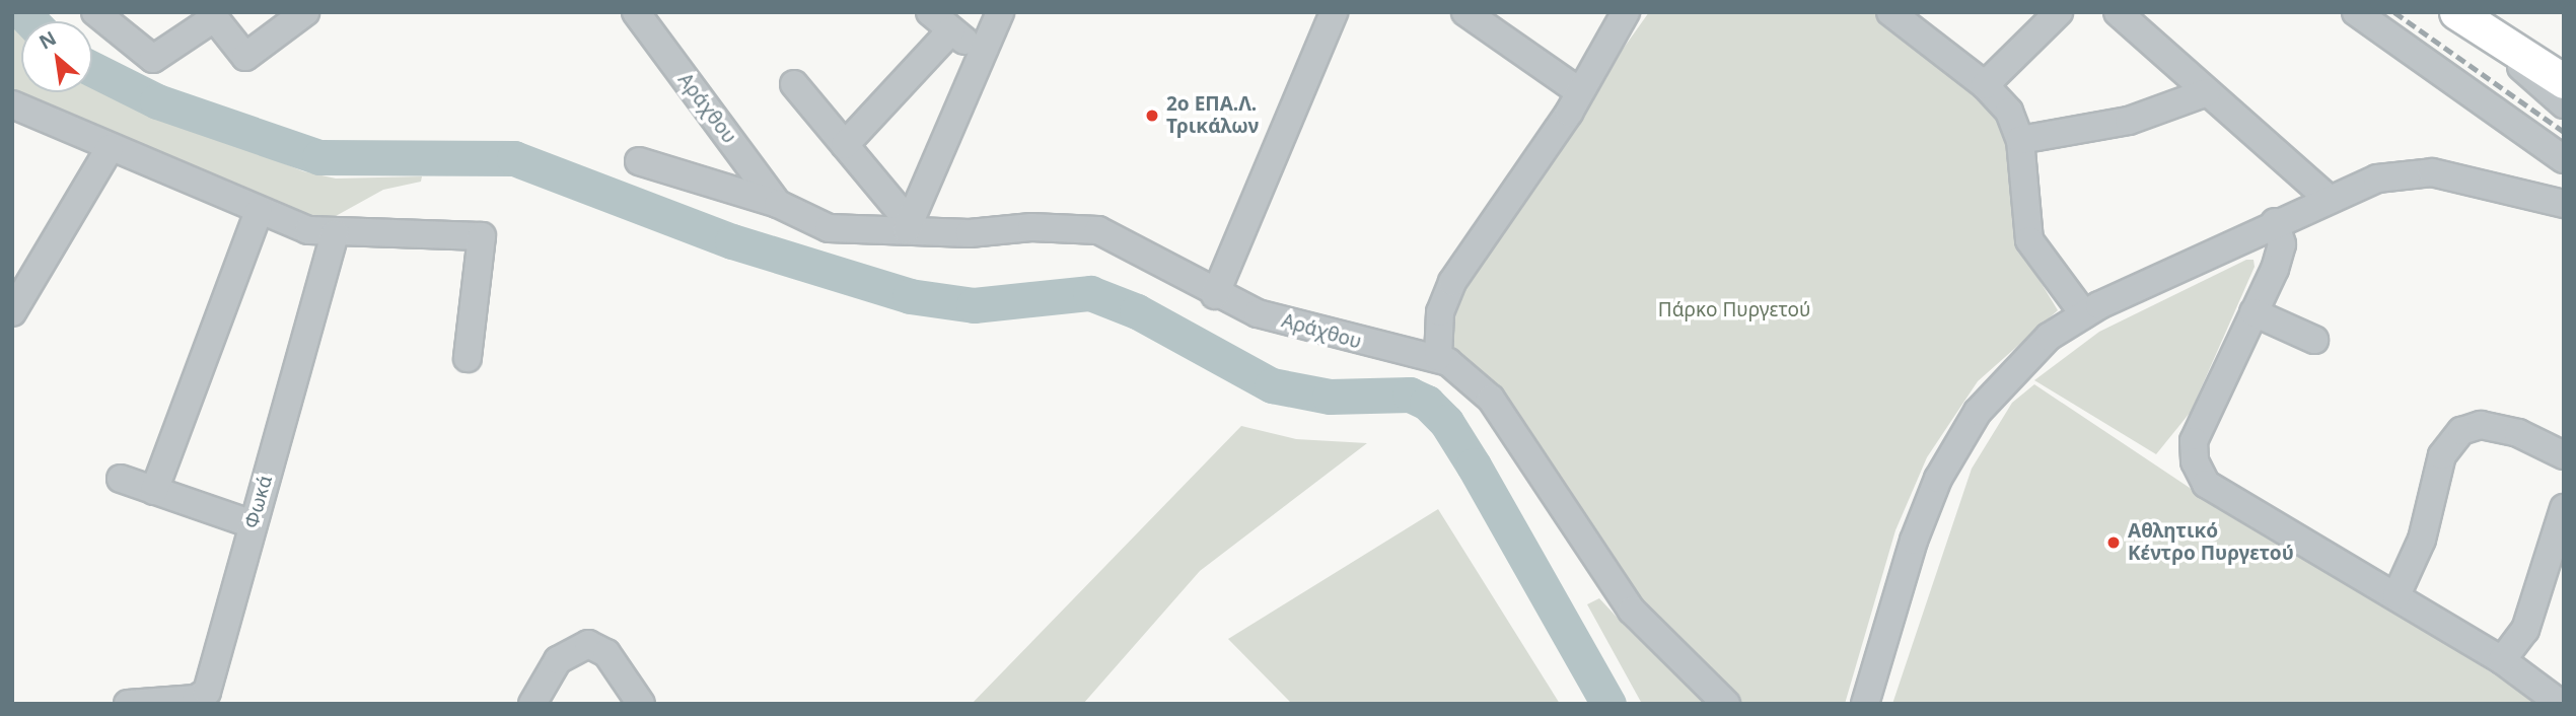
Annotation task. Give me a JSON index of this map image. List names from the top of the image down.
{
  "streets": {
    "street": ["Αράχθου", "Φωκά"]
  },
  "parks": ["Πάρκο Πυργετού"],
  "places": ["2ο ΕΠΑ.Λ. Τρικάλων", "Αθλητικό Κέντρο Πυργετού"],
  "north": "top left"
}
